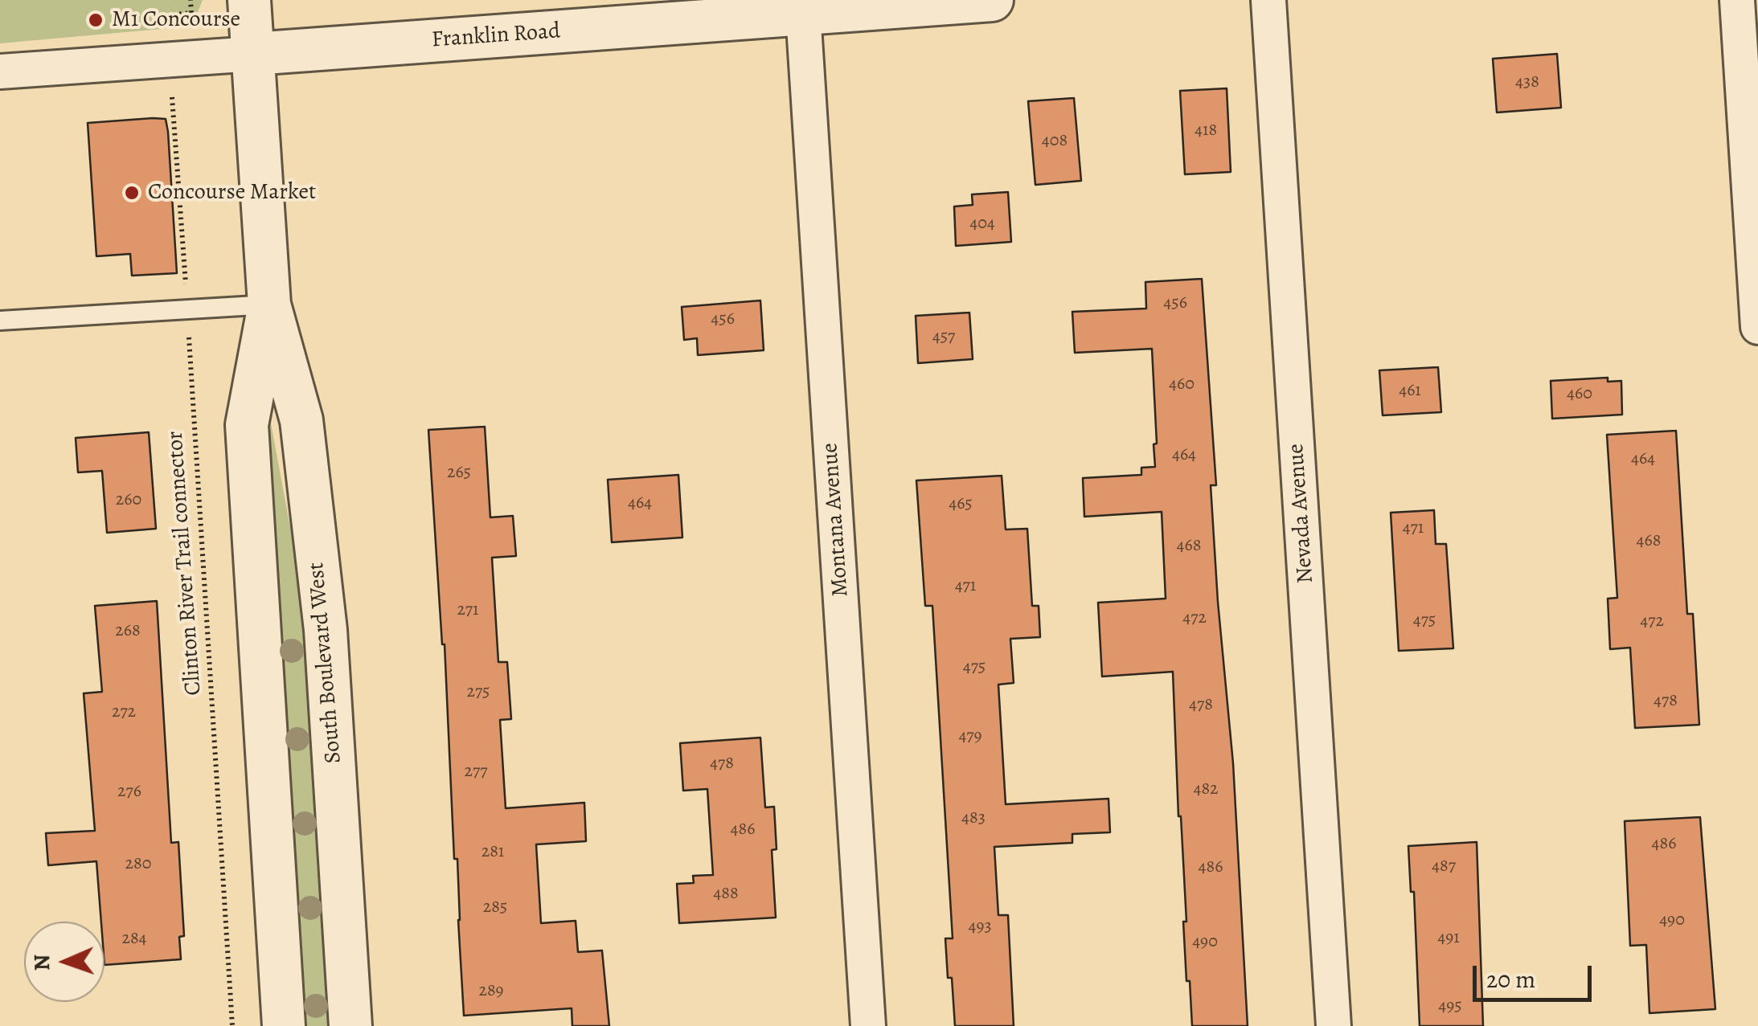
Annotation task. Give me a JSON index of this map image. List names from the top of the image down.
{
  "streets": {
    "street": [
      "Franklin Road",
      "Nevada Avenue",
      "Montana Avenue",
      "South Boulevard West"
    ],
    "path": ["Clinton River Trail connector"]
  },
  "crossings": [
    ["Franklin Road", "Montana Avenue"],
    ["Franklin Road", "South Boulevard West"]
  ],
  "places": ["M1 Concourse", "Concourse Market"],
  "house_numbers": [
    "438",
    "418",
    "408",
    "404",
    "456",
    "456",
    "457",
    "460",
    "461",
    "460",
    "464",
    "464",
    "265",
    "260",
    "464",
    "465",
    "471",
    "468",
    "468",
    "471",
    "271",
    "472",
    "475",
    "472",
    "268",
    "475",
    "275",
    "478",
    "478",
    "272",
    "479",
    "478",
    "277",
    "482",
    "276",
    "483",
    "486",
    "486",
    "281",
    "280",
    "487",
    "486",
    "488",
    "285",
    "490",
    "493",
    "491",
    "284",
    "490",
    "289",
    "495"
  ],
  "scale_bar": "20 m",
  "north": "left"
}
